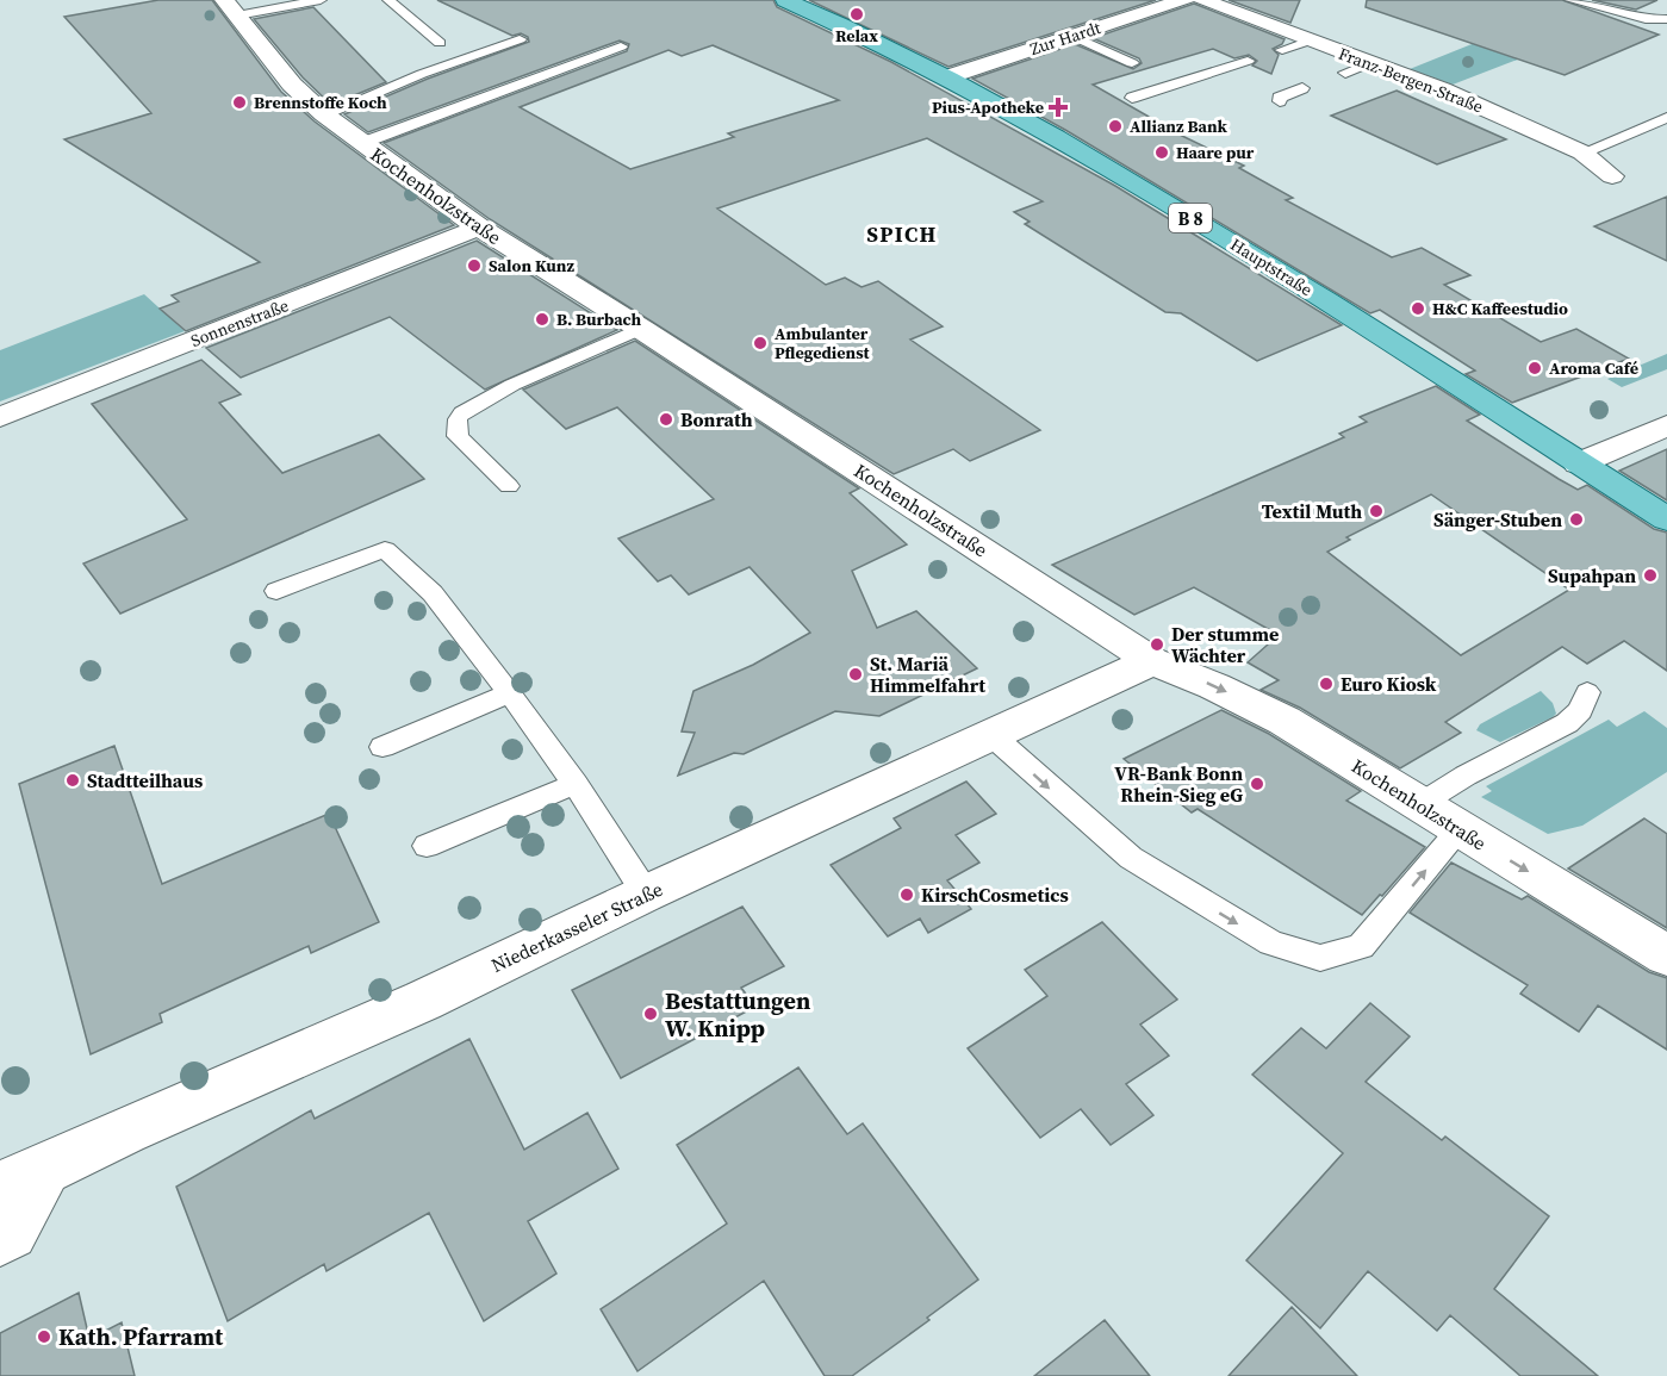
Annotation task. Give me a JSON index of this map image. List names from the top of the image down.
{
  "streets": {
    "main road": ["B 8", "Hauptstraße"],
    "street": [
      "Zur Hardt",
      "Franz-Bergen-Straße",
      "Kochenholzstraße",
      "Sonnenstraße",
      "Niederkasseler Straße"
    ]
  },
  "crossings": [
    ["Zur Hardt", "Hauptstraße"],
    ["Kochenholzstraße", "Sonnenstraße"],
    ["Kochenholzstraße", "Niederkasseler Straße"]
  ],
  "districts": ["SPICH"],
  "places": {
    "other": [
      "Relax",
      "Brennstoffe Koch",
      "Allianz Bank",
      "Haare pur",
      "Salon Kunz",
      "H&C Kaffeestudio",
      "B. Burbach",
      "Ambulanter Pflegedienst",
      "Aroma Café",
      "Bonrath",
      "Textil Muth",
      "Sänger-Stuben",
      "Supahpan",
      "Der stumme Wächter",
      "St. Mariä Himmelfahrt",
      "Euro Kiosk",
      "Stadtteilhaus",
      "VR-Bank Bonn Rhein-Sieg eG",
      "KirschCosmetics",
      "Bestattungen W. Knipp",
      "Kath. Pfarramt"
    ],
    "health": ["Pius-Apotheke"]
  }
}
